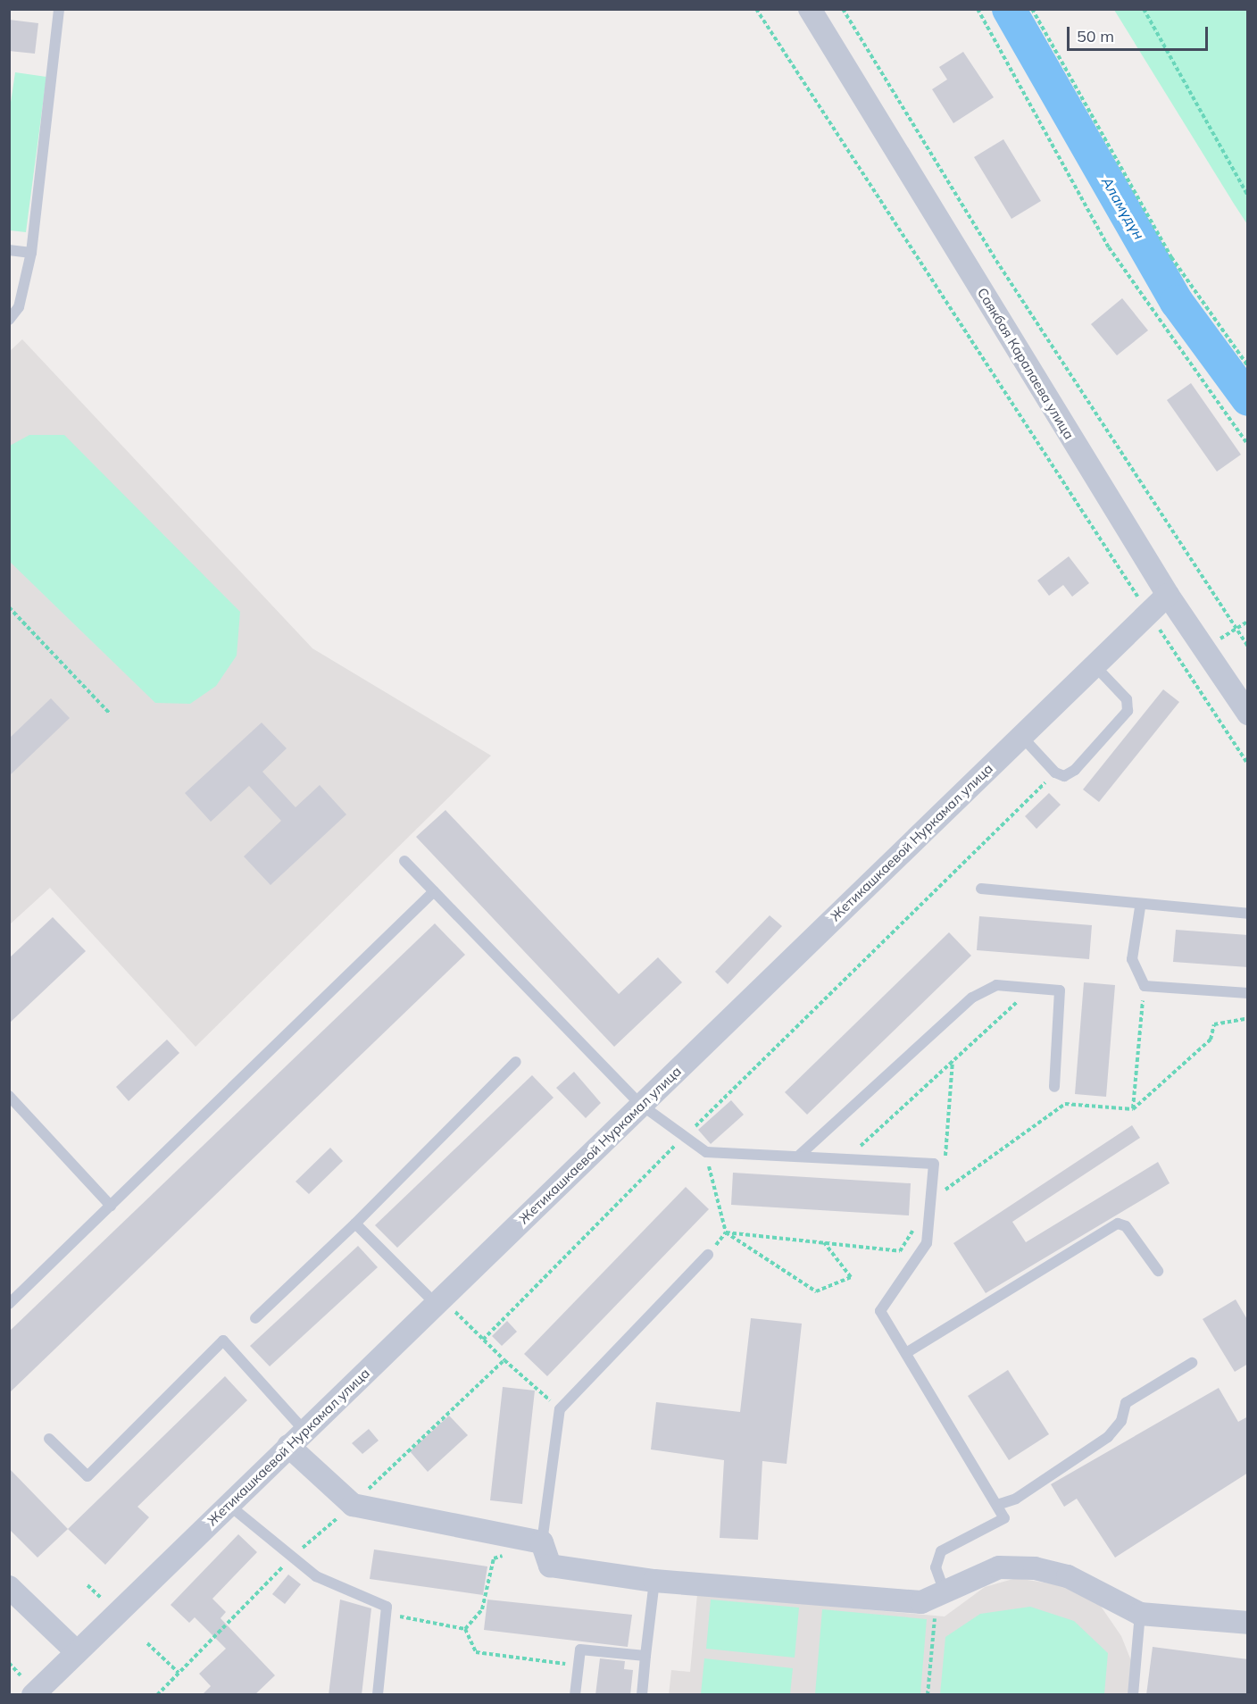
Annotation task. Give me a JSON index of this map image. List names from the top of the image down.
{
  "streets": {
    "street": ["Саякбая Каралаева улица", "Жетикашкаевой Нуркамал улица"]
  },
  "crossings": [
    ["Саякбая Каралаева улица", "Жетикашкаевой Нуркамал улица"]
  ],
  "water": ["Аламүдүн"],
  "scale_bar": "50 m"
}
